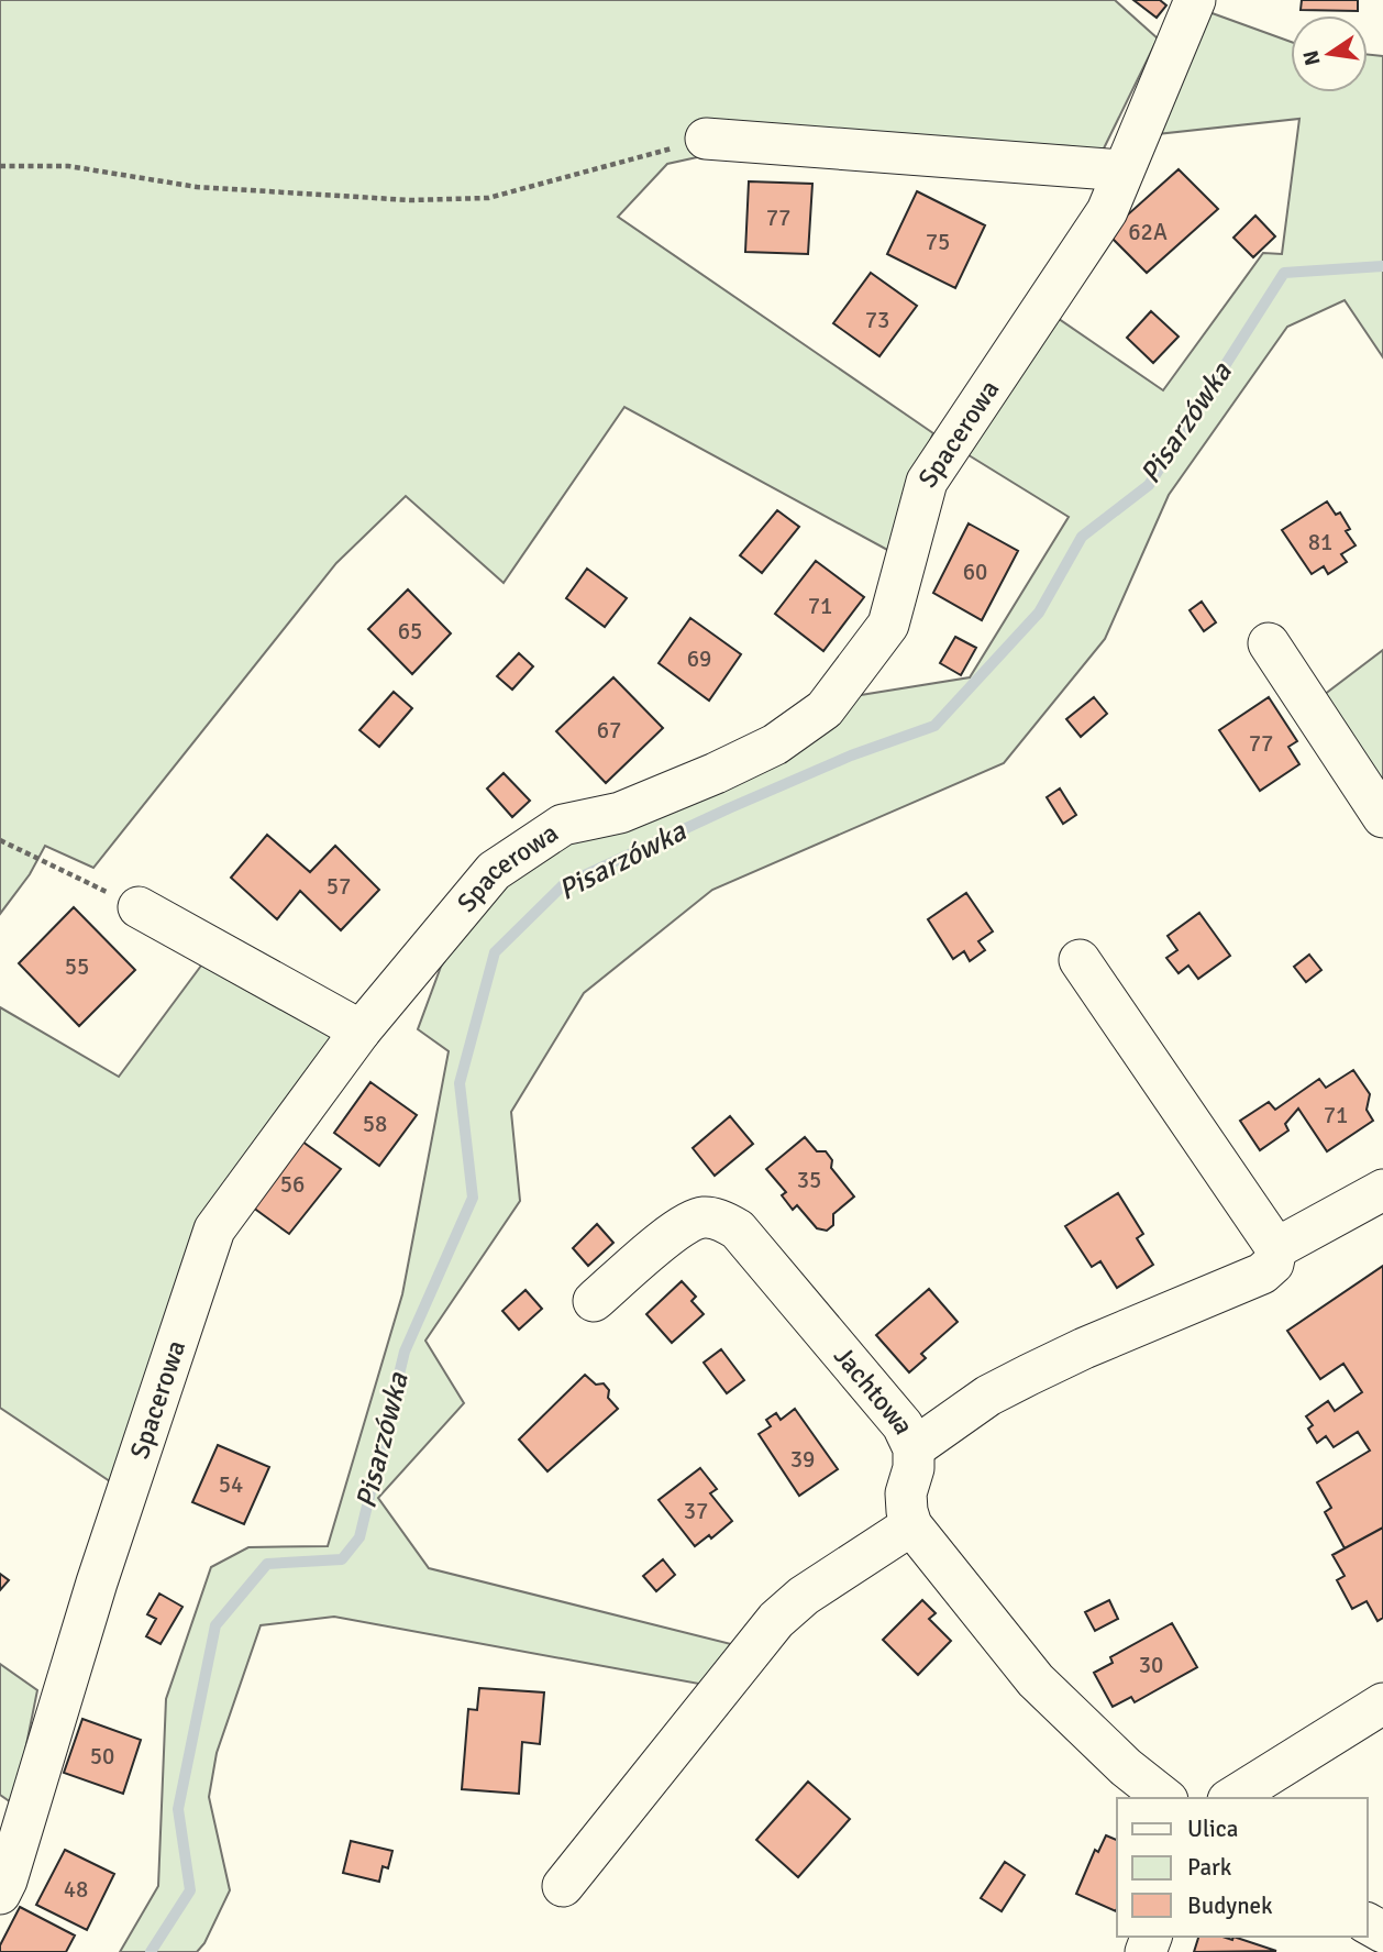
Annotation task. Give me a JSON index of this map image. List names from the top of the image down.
{
  "streets": {
    "street": ["Spacerowa", "Jachtowa"]
  },
  "water": ["Pisarzówka"],
  "house_numbers": [
    "77",
    "62A",
    "75",
    "73",
    "81",
    "60",
    "71",
    "65",
    "69",
    "67",
    "77",
    "57",
    "55",
    "71",
    "58",
    "35",
    "56",
    "39",
    "54",
    "37",
    "30",
    "50",
    "48"
  ],
  "legend": ["Ulica", "Park", "Budynek"],
  "north": "left"
}
